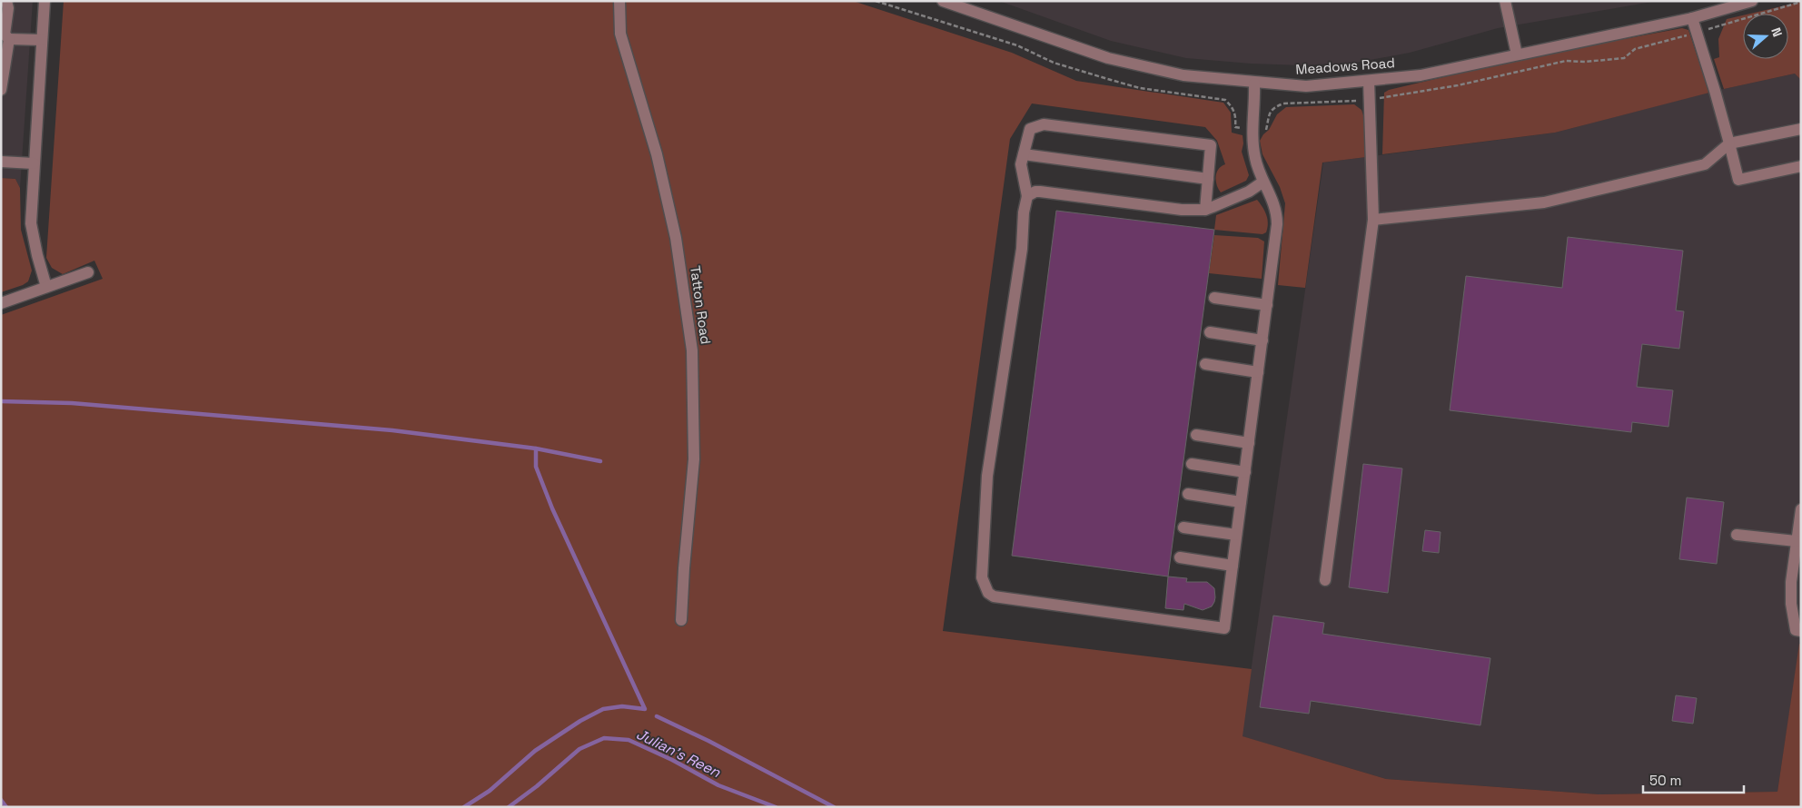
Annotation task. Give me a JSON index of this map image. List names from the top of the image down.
{
  "streets": {
    "street": ["Meadows Road", "Tatton Road"]
  },
  "water": ["Julian's Reen"],
  "scale_bar": "50 m",
  "north": "right"
}
